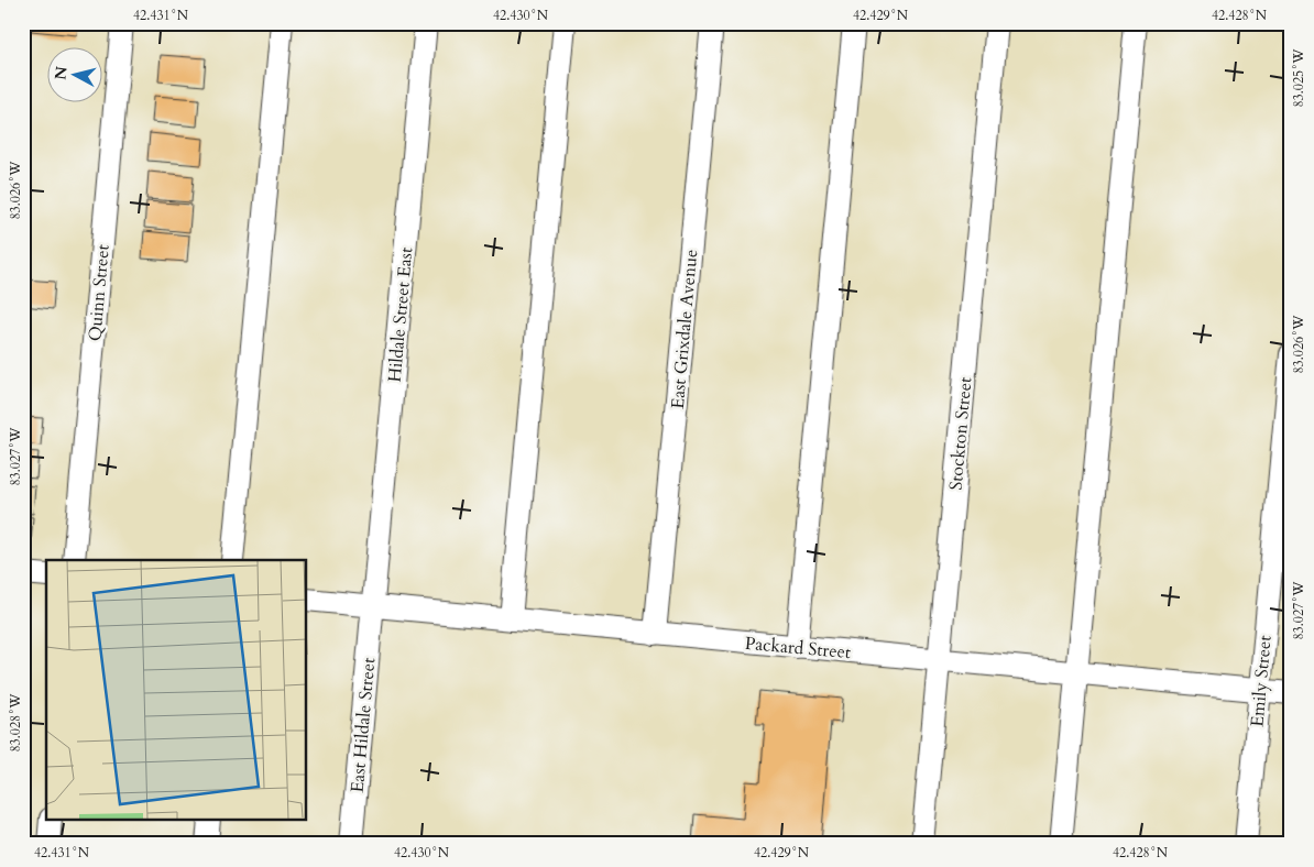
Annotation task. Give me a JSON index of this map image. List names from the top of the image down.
{
  "streets": {
    "street": [
      "Quinn Street",
      "Hildale Street East",
      "East Grixdale Avenue",
      "Stockton Street",
      "Packard Street",
      "Emily Street",
      "East Hildale Street"
    ]
  },
  "crossings": [
    ["Hildale Street East", "Packard Street"],
    ["Hildale Street East", "East Hildale Street"],
    ["East Grixdale Avenue", "Packard Street"],
    ["Stockton Street", "Packard Street"],
    ["Packard Street", "Emily Street"],
    ["Packard Street", "East Hildale Street"]
  ],
  "north": "left",
  "coordinates": [
    "42.431°N",
    "42.430°N",
    "42.429°N",
    "42.428°N",
    "83.025°W",
    "83.026°W",
    "83.027°W",
    "83.028°W"
  ]
}
